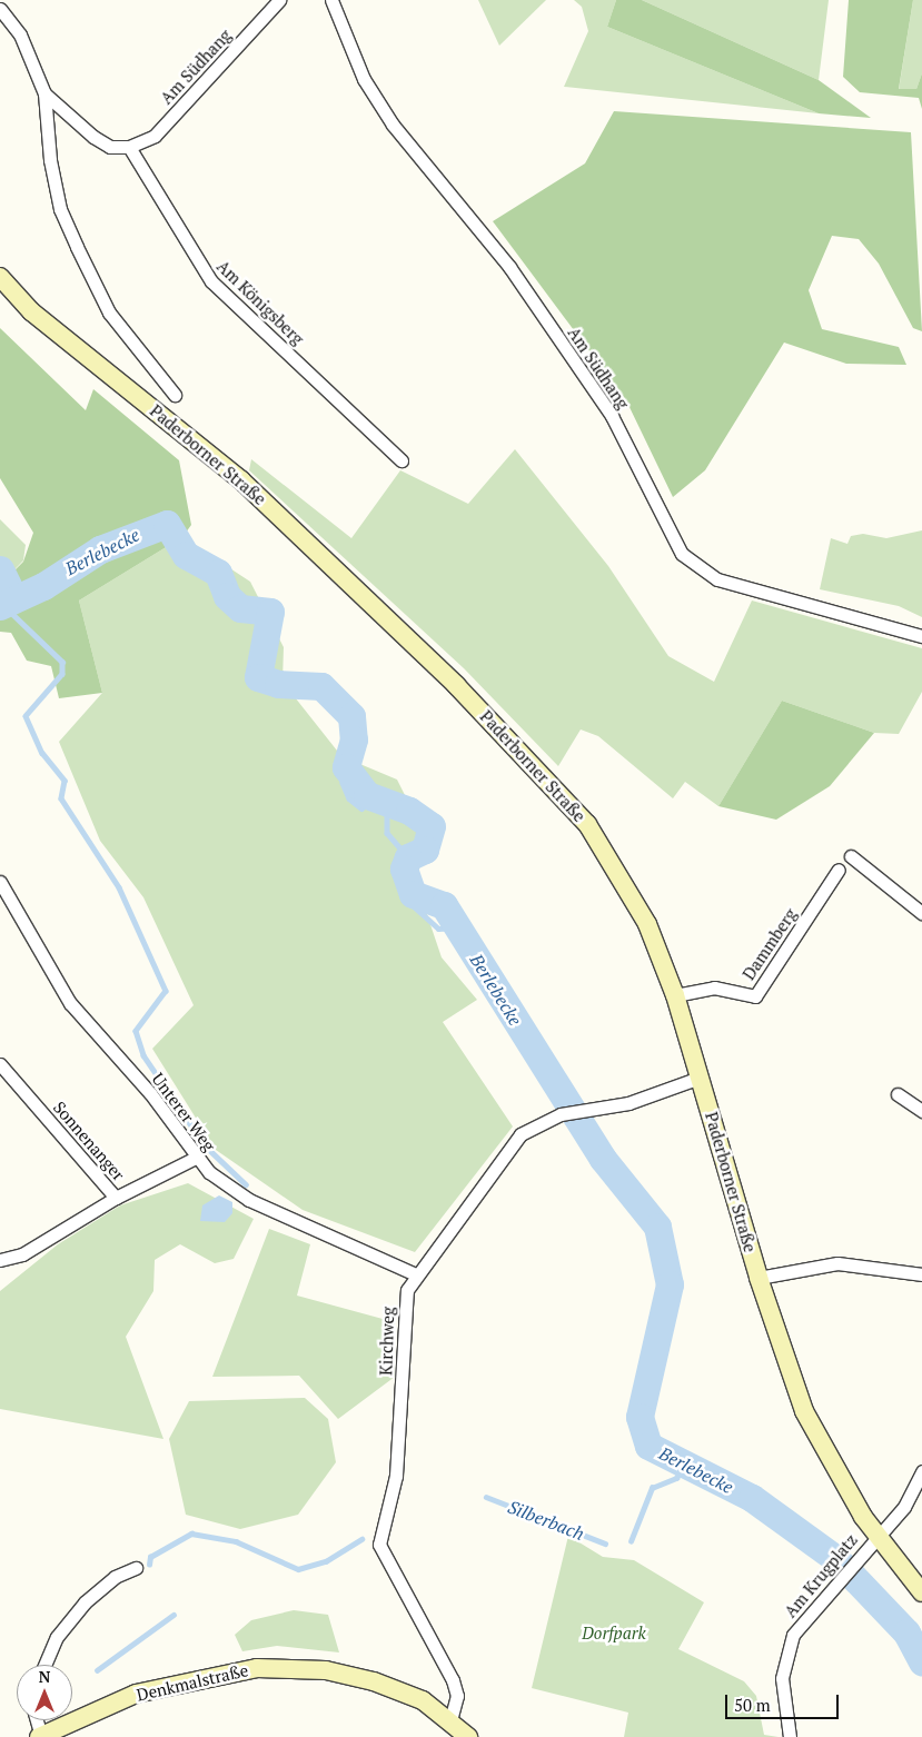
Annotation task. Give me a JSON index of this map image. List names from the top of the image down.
{
  "streets": {
    "main road": ["Paderborner Straße", "Denkmalstraße"],
    "street": [
      "Am Südhang",
      "Am Königsberg",
      "Dammberg",
      "Unterer Weg",
      "Sonnenanger",
      "Kirchweg",
      "Am Krugplatz"
    ]
  },
  "crossings": [
    ["Am Südhang", "Am Königsberg"],
    ["Paderborner Straße", "Dammberg"],
    ["Paderborner Straße", "Kirchweg"],
    ["Paderborner Straße", "Am Krugplatz"],
    ["Unterer Weg", "Sonnenanger"],
    ["Unterer Weg", "Kirchweg"],
    ["Kirchweg", "Denkmalstraße"]
  ],
  "water": ["Berlebecke", "Silberbach"],
  "parks": ["Dorfpark"],
  "scale_bar": "50 m",
  "north": "top"
}
